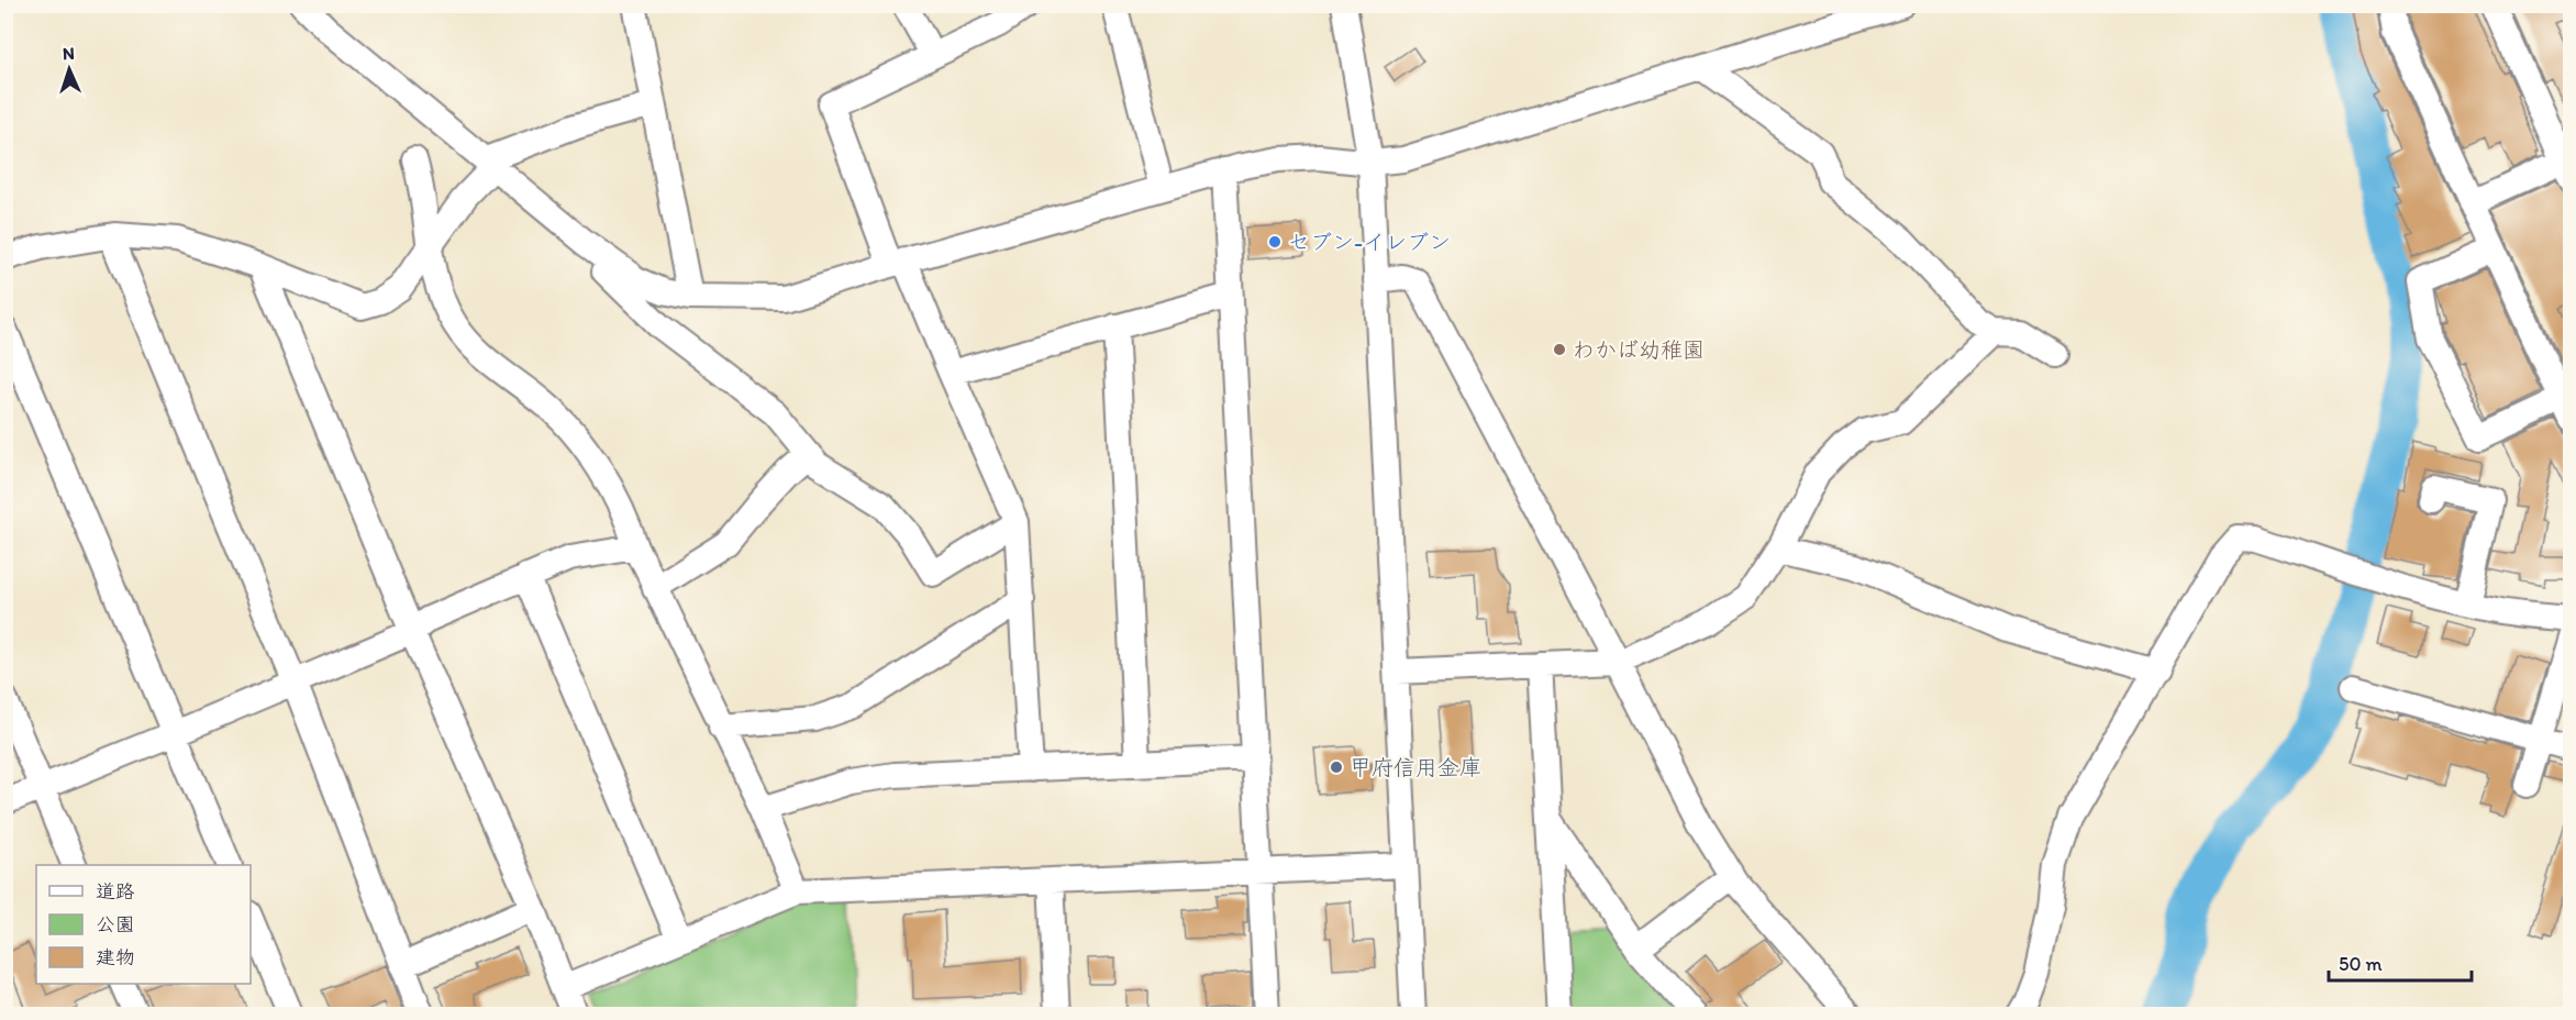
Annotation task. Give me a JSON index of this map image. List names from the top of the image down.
{
  "places": ["セブン-イレブン", "わかば幼稚園", "甲府信用金庫"],
  "legend": ["道路", "公園", "建物"],
  "scale_bar": "50 m",
  "north": "top"
}
